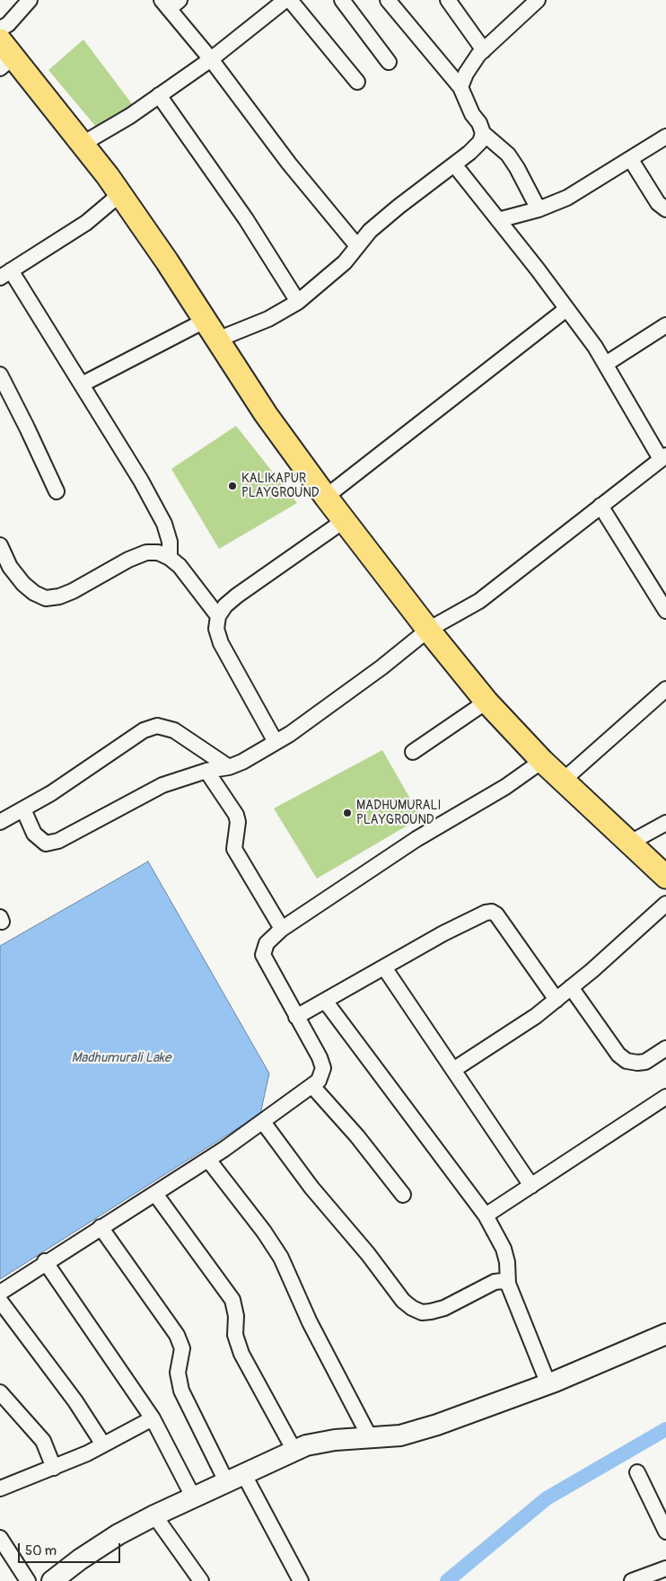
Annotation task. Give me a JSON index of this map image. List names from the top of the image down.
{
  "water": ["Madhumurali Lake"],
  "places": ["KALIKAPUR PLAYGROUND", "MADHUMURALI PLAYGROUND"],
  "scale_bar": "50 m"
}
